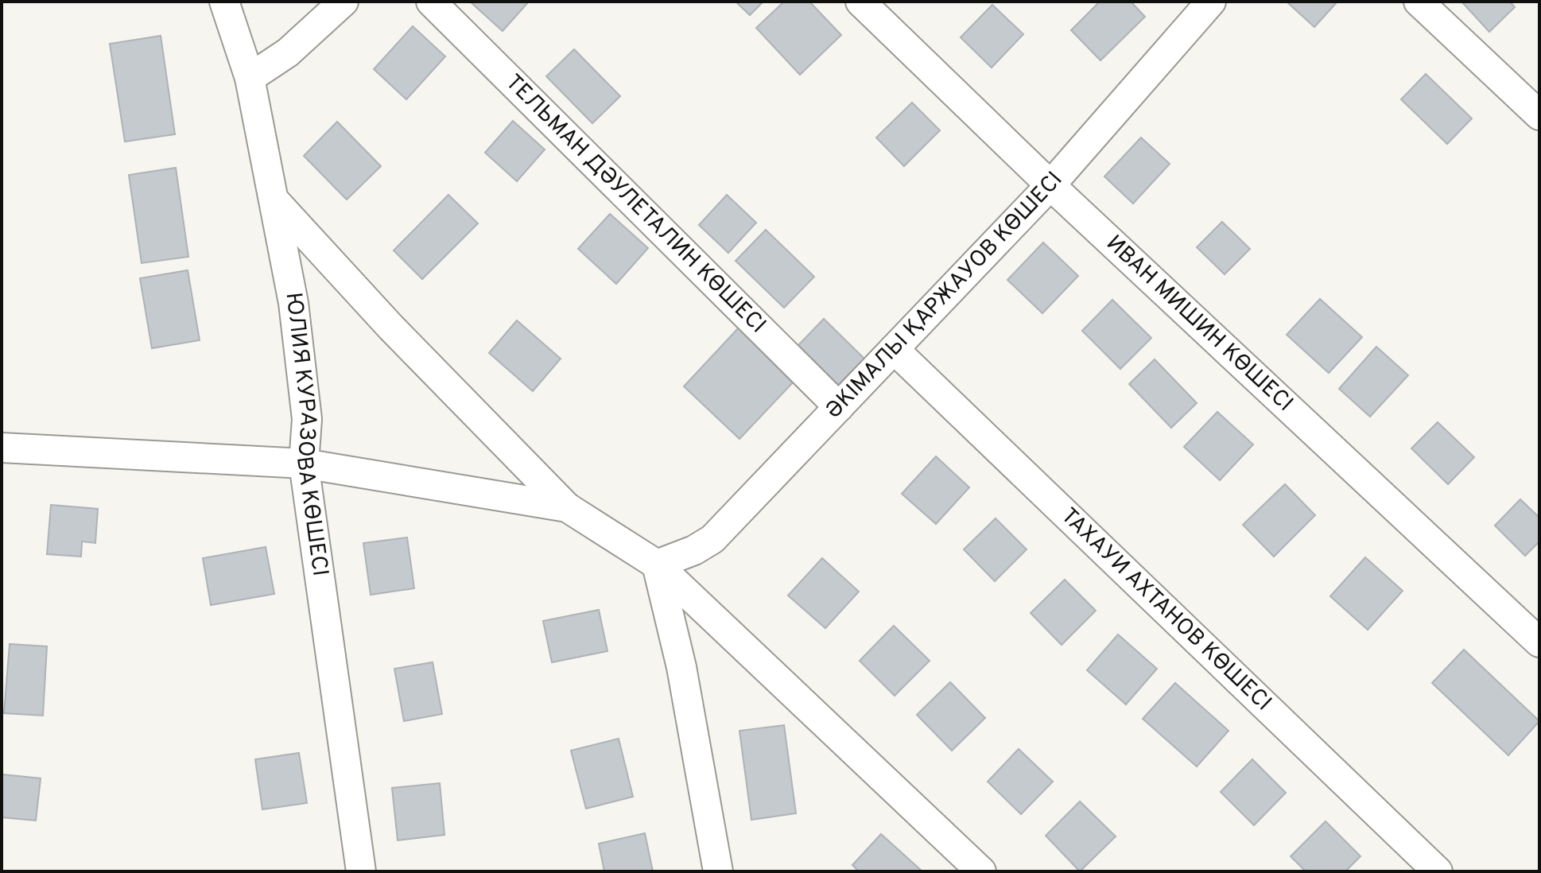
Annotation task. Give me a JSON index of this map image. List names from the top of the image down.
{
  "streets": {
    "street": [
      "ТЕЛЬМАН ДӘУЛЕТАЛИН КӨШЕСІ",
      "ӘКІМАЛЫ ҚАРЖАУОВ КӨШЕСІ",
      "ИВАН МИШИН КӨШЕСІ",
      "ЮЛИЯ КУРАЗОВА КӨШЕСІ",
      "ТАХАУИ АХТАНОВ КӨШЕСІ"
    ]
  },
  "crossings": [
    ["ТЕЛЬМАН ДӘУЛЕТАЛИН КӨШЕСІ", "ӘКІМАЛЫ ҚАРЖАУОВ КӨШЕСІ"],
    ["ӘКІМАЛЫ ҚАРЖАУОВ КӨШЕСІ", "ИВАН МИШИН КӨШЕСІ"],
    ["ӘКІМАЛЫ ҚАРЖАУОВ КӨШЕСІ", "ТАХАУИ АХТАНОВ КӨШЕСІ"]
  ]
}
